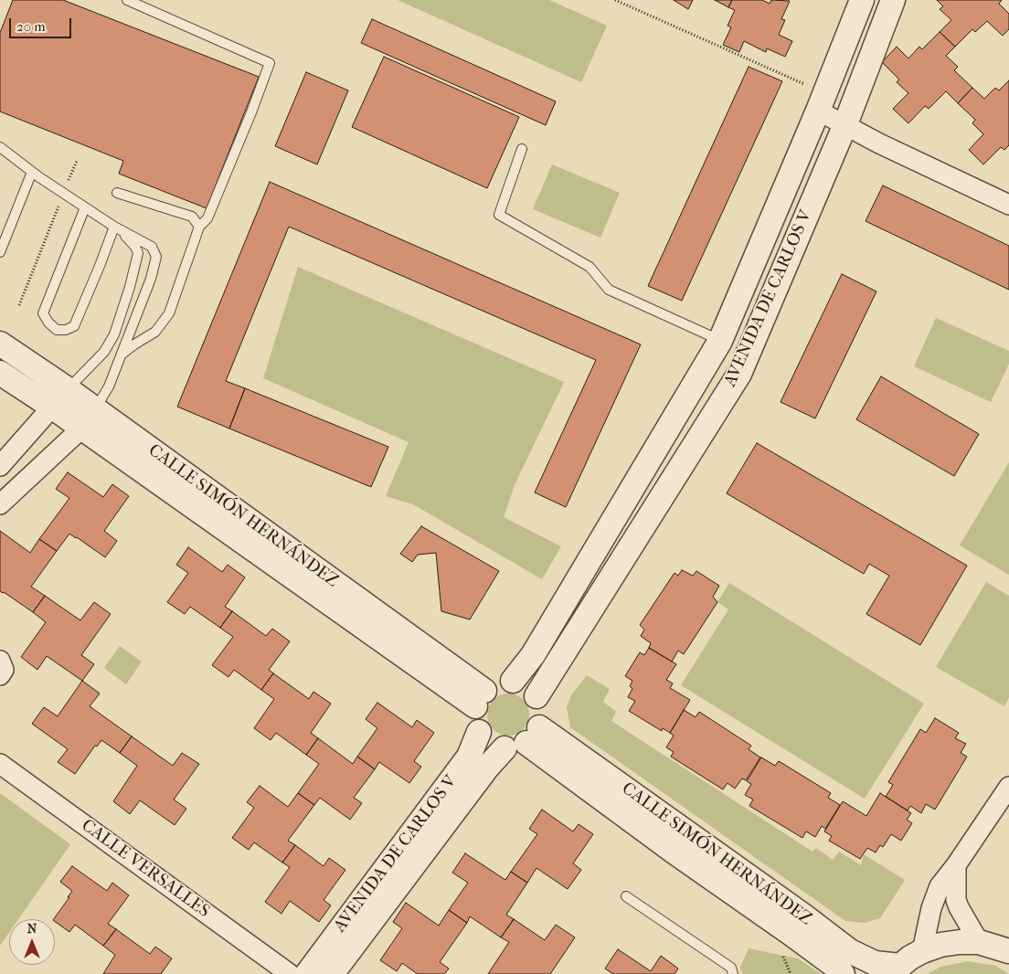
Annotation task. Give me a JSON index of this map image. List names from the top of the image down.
{
  "streets": {
    "street": ["AVENIDA DE CARLOS V", "CALLE SIMÓN HERNÁNDEZ", "CALLE VERSALLES"]
  },
  "crossings": [
    ["AVENIDA DE CARLOS V", "CALLE SIMÓN HERNÁNDEZ"]
  ],
  "scale_bar": "20 m",
  "north": "top"
}
